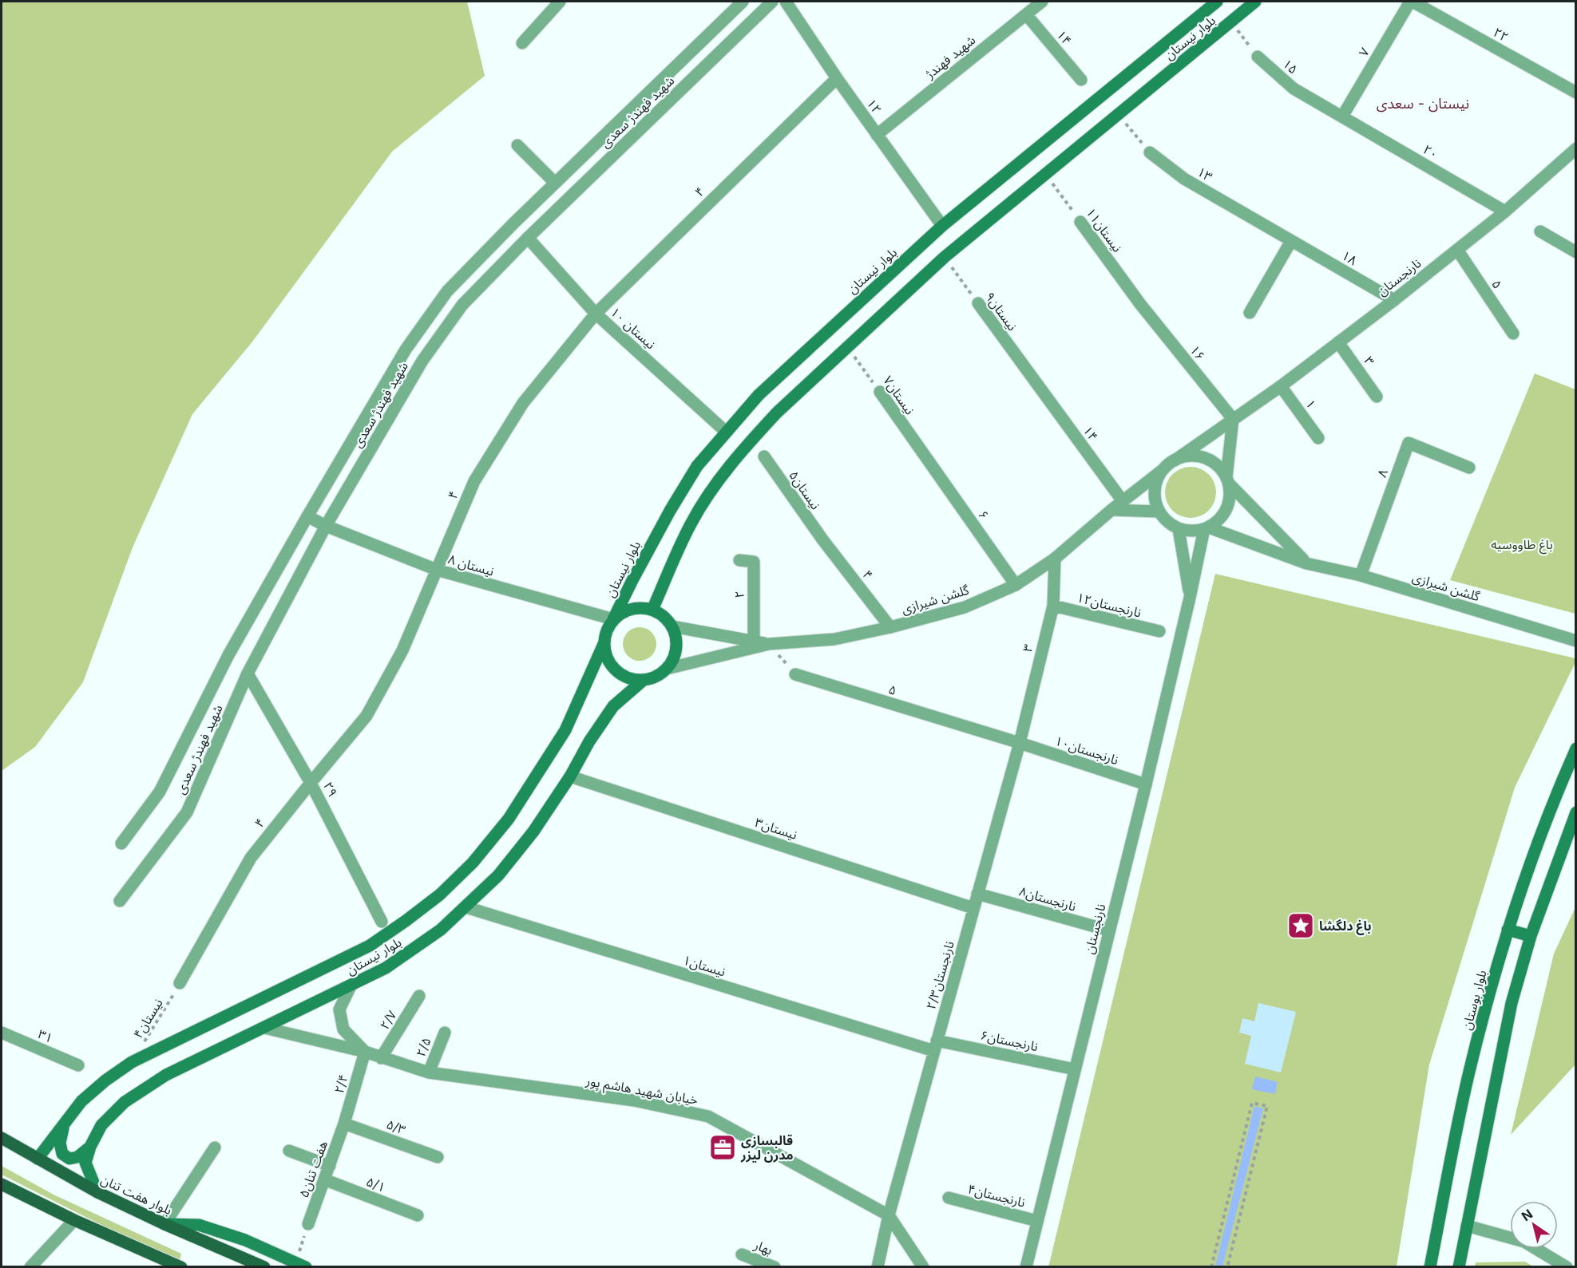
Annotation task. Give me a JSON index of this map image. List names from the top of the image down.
{
  "streets": {
    "main road": ["بلوار نیستان", "بلوار بوستان", "بلوار هفت تنان"],
    "street": [
      "۲۲",
      "۱۴",
      "۷",
      "شهید فهندژ",
      "۱۵",
      "۱۲",
      "شهید فهندژ سعدی",
      "۲۰",
      "۱۳",
      "۴",
      "۱۱نیستان",
      "۱۸",
      "نارنجستان",
      "۵",
      "۹نیستان",
      "نیستان ۱۰",
      "۱۶",
      "۳",
      "۷نیستان",
      "۱",
      "۸",
      "۵نیستان",
      "۶",
      "نیستان ۸",
      "گلشن شیرازی",
      "۲",
      "۱۲نارنجستان",
      "۱۰نارنجستان",
      "۲۹",
      "۳نیستان",
      "۸نارنجستان",
      "۱نیستان",
      "۲/۳نارنجستان",
      "۲/۷",
      "۳۱",
      "۶نارنجستان",
      "۲/۵",
      "۲/۴",
      "خیابان شهید هاشم پور",
      "۵/۳",
      "هفت تنان۵",
      "۵/۱",
      "۴نارنجستان",
      "بهار"
    ],
    "path": ["۴نیستان"]
  },
  "crossings": [
    ["۲۲", "۷"],
    ["۱۴", "شهید فهندژ"],
    ["۱۴", "۹نیستان"],
    ["۱۴", "گلشن شیرازی"],
    ["بلوار نیستان", "۱۲"],
    ["بلوار نیستان", "۱۱نیستان"],
    ["بلوار نیستان", "۹نیستان"],
    ["بلوار نیستان", "نیستان ۱۰"],
    ["بلوار نیستان", "۷نیستان"],
    ["بلوار نیستان", "نیستان ۸"],
    ["بلوار نیستان", "گلشن شیرازی"],
    ["بلوار نیستان", "۳نیستان"],
    ["بلوار نیستان", "۱نیستان"],
    ["بلوار نیستان", "۴نیستان"],
    ["بلوار نیستان", "خیابان شهید هاشم پور"],
    ["بلوار نیستان", "بلوار هفت تنان"],
    ["۷", "۱۵"],
    ["۷", "۲۰"],
    ["شهید فهندژ", "۱۲"],
    ["۱۵", "۲۰"],
    ["۱۲", "۴"],
    ["شهید فهندژ سعدی", "نیستان ۱۰"],
    ["شهید فهندژ سعدی", "نیستان ۸"],
    ["شهید فهندژ سعدی", "۲۹"],
    ["۲۰", "نارنجستان"],
    ["۱۳", "۱۸"],
    ["۴", "نیستان ۱۰"],
    ["۴", "۵نیستان"],
    ["۴", "نیستان ۸"],
    ["۴", "گلشن شیرازی"],
    ["۴", "۲۹"],
    ["۴", "۴نیستان"],
    ["۱۱نیستان", "۱۶"],
    ["۱۸", "نارنجستان"],
    ["نارنجستان", "۵"],
    ["نارنجستان", "۱۶"],
    ["نارنجستان", "۳"],
    ["نارنجستان", "۱"],
    ["نارنجستان", "گلشن شیرازی"],
    ["نارنجستان", "۱۰نارنجستان"],
    ["نارنجستان", "۸نارنجستان"],
    ["نارنجستان", "۶نارنجستان"],
    ["نارنجستان", "۴نارنجستان"],
    ["۵", "۳"],
    ["۵", "۱۰نارنجستان"],
    ["۵", "۲/۳نارنجستان"],
    ["۳", "گلشن شیرازی"],
    ["۳", "۱۲نارنجستان"],
    ["۳", "۱۰نارنجستان"],
    ["۳", "۲/۳نارنجستان"],
    ["۷نیستان", "۶"],
    ["۸", "گلشن شیرازی"],
    ["۶", "گلشن شیرازی"],
    ["نیستان ۸", "گلشن شیرازی"],
    ["گلشن شیرازی", "۲"],
    ["۱۰نارنجستان", "۲/۳نارنجستان"],
    ["۳نیستان", "۲/۳نارنجستان"],
    ["۸نارنجستان", "۲/۳نارنجستان"],
    ["۱نیستان", "۲/۳نارنجستان"],
    ["۱نیستان", "۶نارنجستان"],
    ["۲/۳نارنجستان", "۶نارنجستان"],
    ["۲/۳نارنجستان", "خیابان شهید هاشم پور"],
    ["۲/۷", "خیابان شهید هاشم پور"],
    ["۲/۵", "خیابان شهید هاشم پور"],
    ["۲/۴", "خیابان شهید هاشم پور"],
    ["۲/۴", "۵/۳"],
    ["۲/۴", "هفت تنان۵"],
    ["۵/۳", "هفت تنان۵"],
    ["هفت تنان۵", "۵/۱"]
  ],
  "districts": ["نیستان - سعدی"],
  "parks": ["باغ طاووسیه"],
  "places": {
    "place": ["باغ دلگشا"],
    "office": ["قالبسازی مدرن لیزر"]
  },
  "north": "top left"
}
